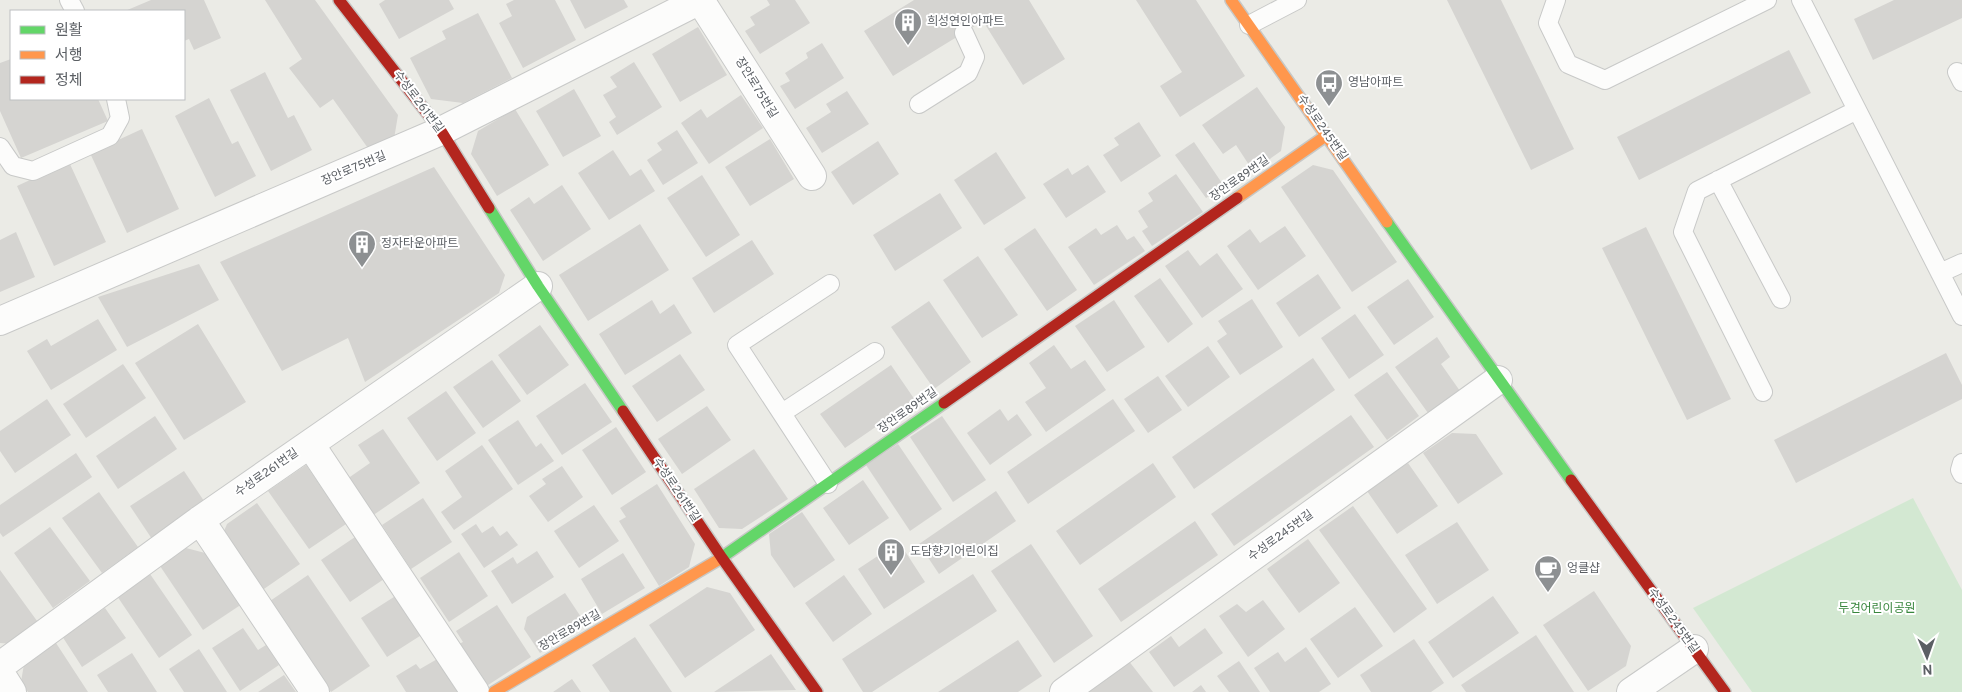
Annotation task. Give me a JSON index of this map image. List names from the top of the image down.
{
  "streets": {
    "street": [
      "장안로75번길",
      "수성로261번길",
      "수성로245번길",
      "장안로89번길"
    ]
  },
  "crossings": [
    ["장안로75번길", "수성로261번길"],
    ["수성로261번길", "장안로89번길"],
    ["수성로245번길", "장안로89번길"]
  ],
  "parks": ["두견어린이공원"],
  "places": {
    "building": ["희성연인아파트", "정자타운아파트", "도담향기어린이집"],
    "bus stop": ["영남아파트"],
    "cafe": ["엉클샵"]
  },
  "legend": ["원활", "서행", "정체"],
  "north": "bottom"
}
